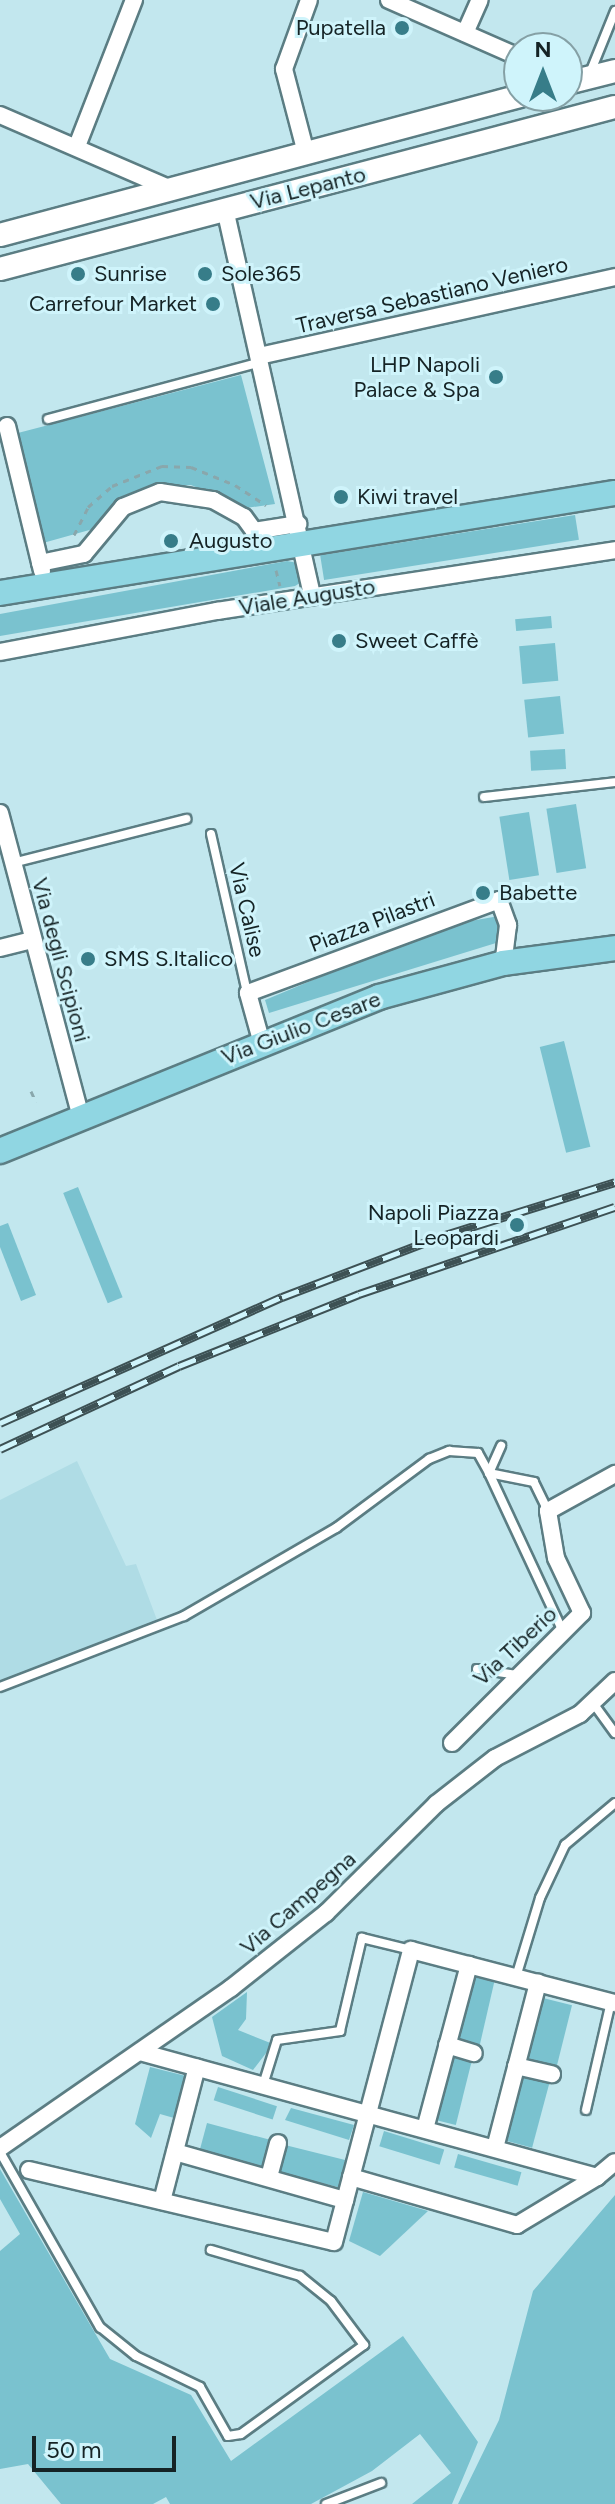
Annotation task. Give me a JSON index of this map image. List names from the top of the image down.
{
  "streets": {
    "main road": ["Via Giulio Cesare"],
    "street": [
      "Via Lepanto",
      "Traversa Sebastiano Veniero",
      "Viale Augusto",
      "Piazza Pilastri",
      "Via degli Scipioni",
      "Via Tiberio",
      "Via Campegna"
    ],
    "lane": ["Via Calise"]
  },
  "crossings": [
    ["Via Calise", "Piazza Pilastri"],
    ["Piazza Pilastri", "Via Giulio Cesare"],
    ["Via degli Scipioni", "Via Giulio Cesare"]
  ],
  "places": [
    "Pupatella",
    "Sunrise",
    "Sole365",
    "Carrefour Market",
    "LHP Napoli Palace & Spa",
    "Kiwi travel",
    "Augusto",
    "Sweet Caffè",
    "Babette",
    "SMS S.Italico",
    "Napoli Piazza Leopardi"
  ],
  "scale_bar": "50 m",
  "north": "top"
}
